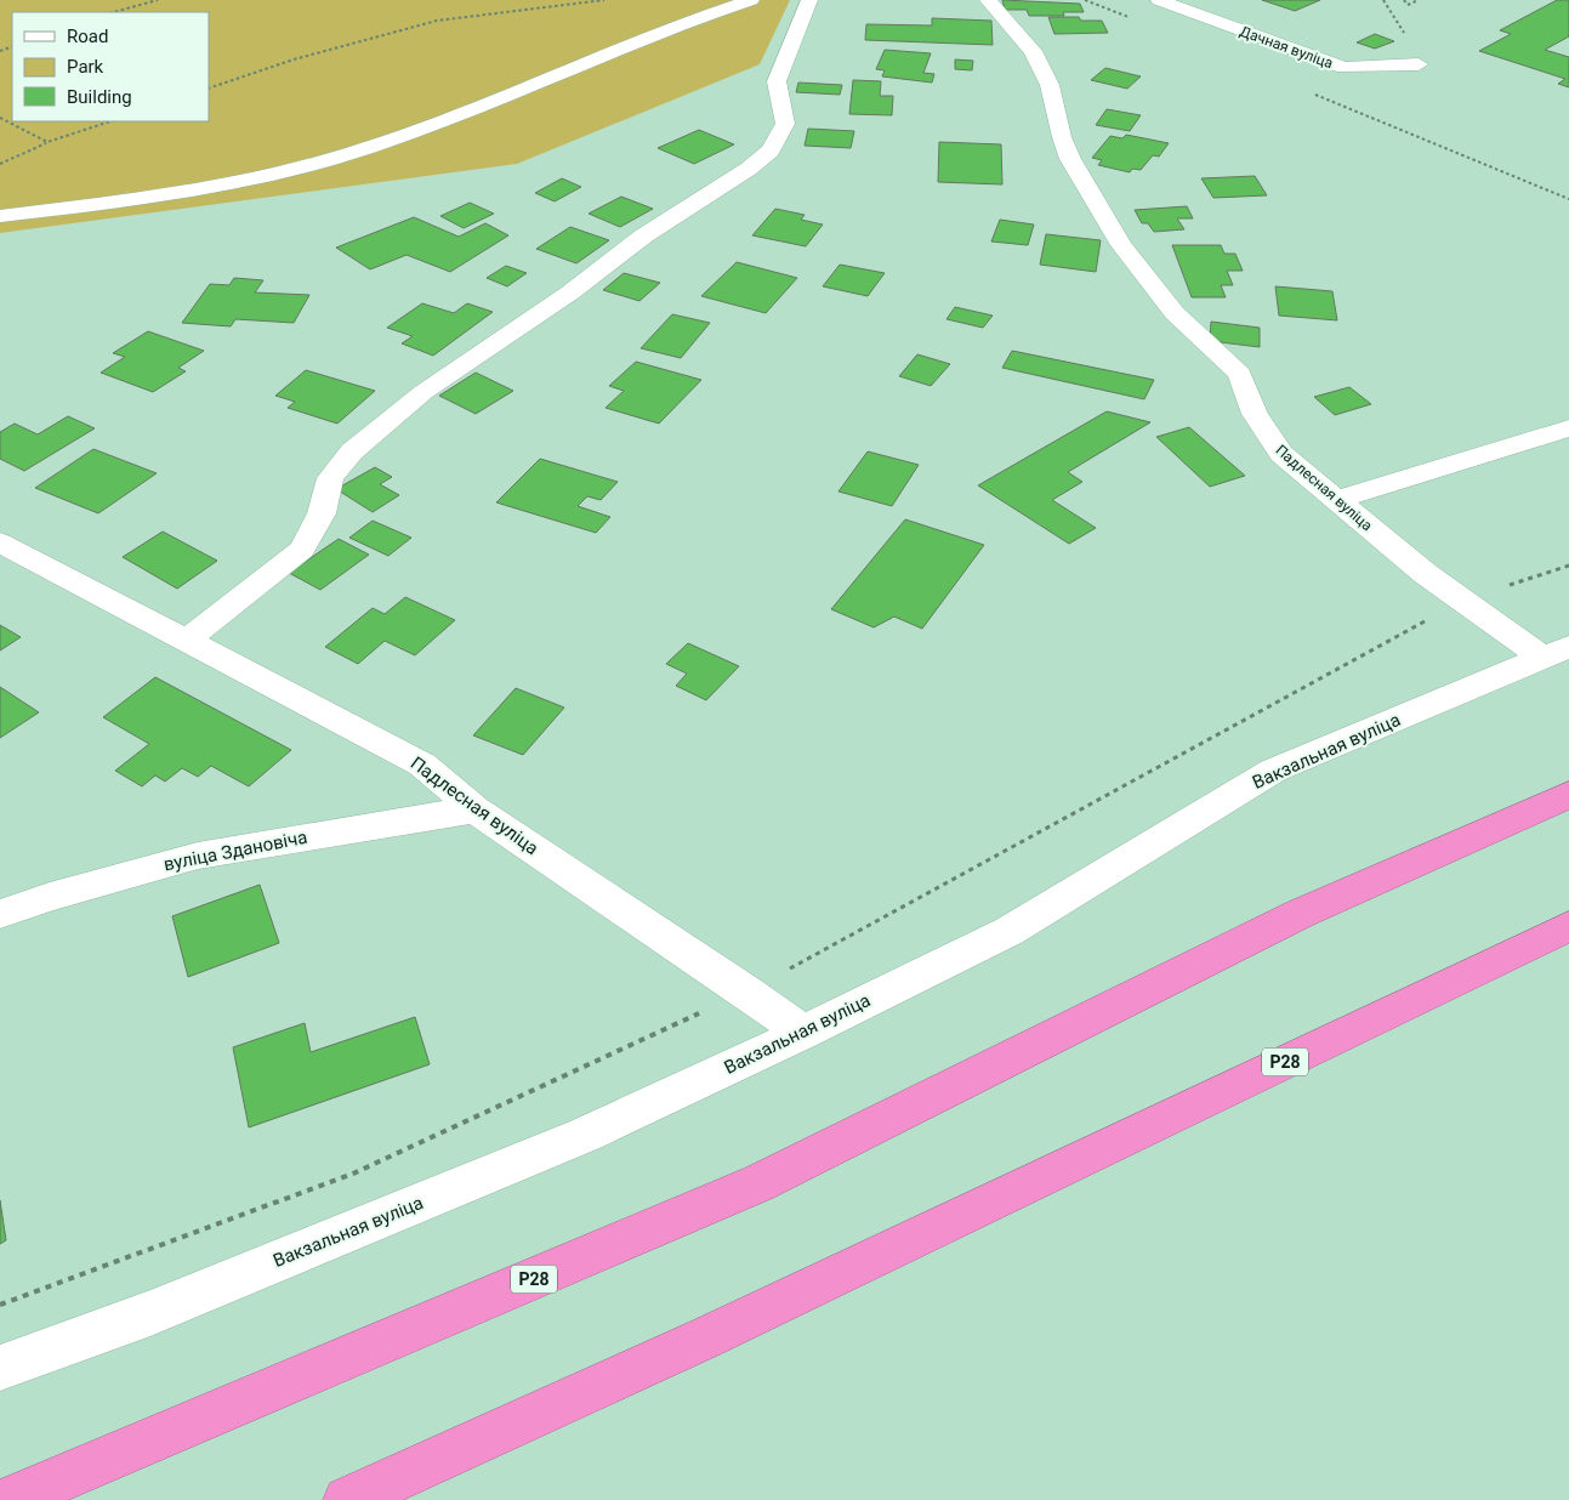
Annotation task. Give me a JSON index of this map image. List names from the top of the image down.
{
  "streets": {
    "highway": ["Р28"],
    "street": [
      "Дачная вуліца",
      "Падлесная вуліца",
      "Вакзальная вуліца",
      "вуліца Здановіча"
    ]
  },
  "crossings": [
    ["Падлесная вуліца", "Вакзальная вуліца"],
    ["Падлесная вуліца", "вуліца Здановіча"]
  ],
  "legend": ["Road", "Park", "Building"]
}
